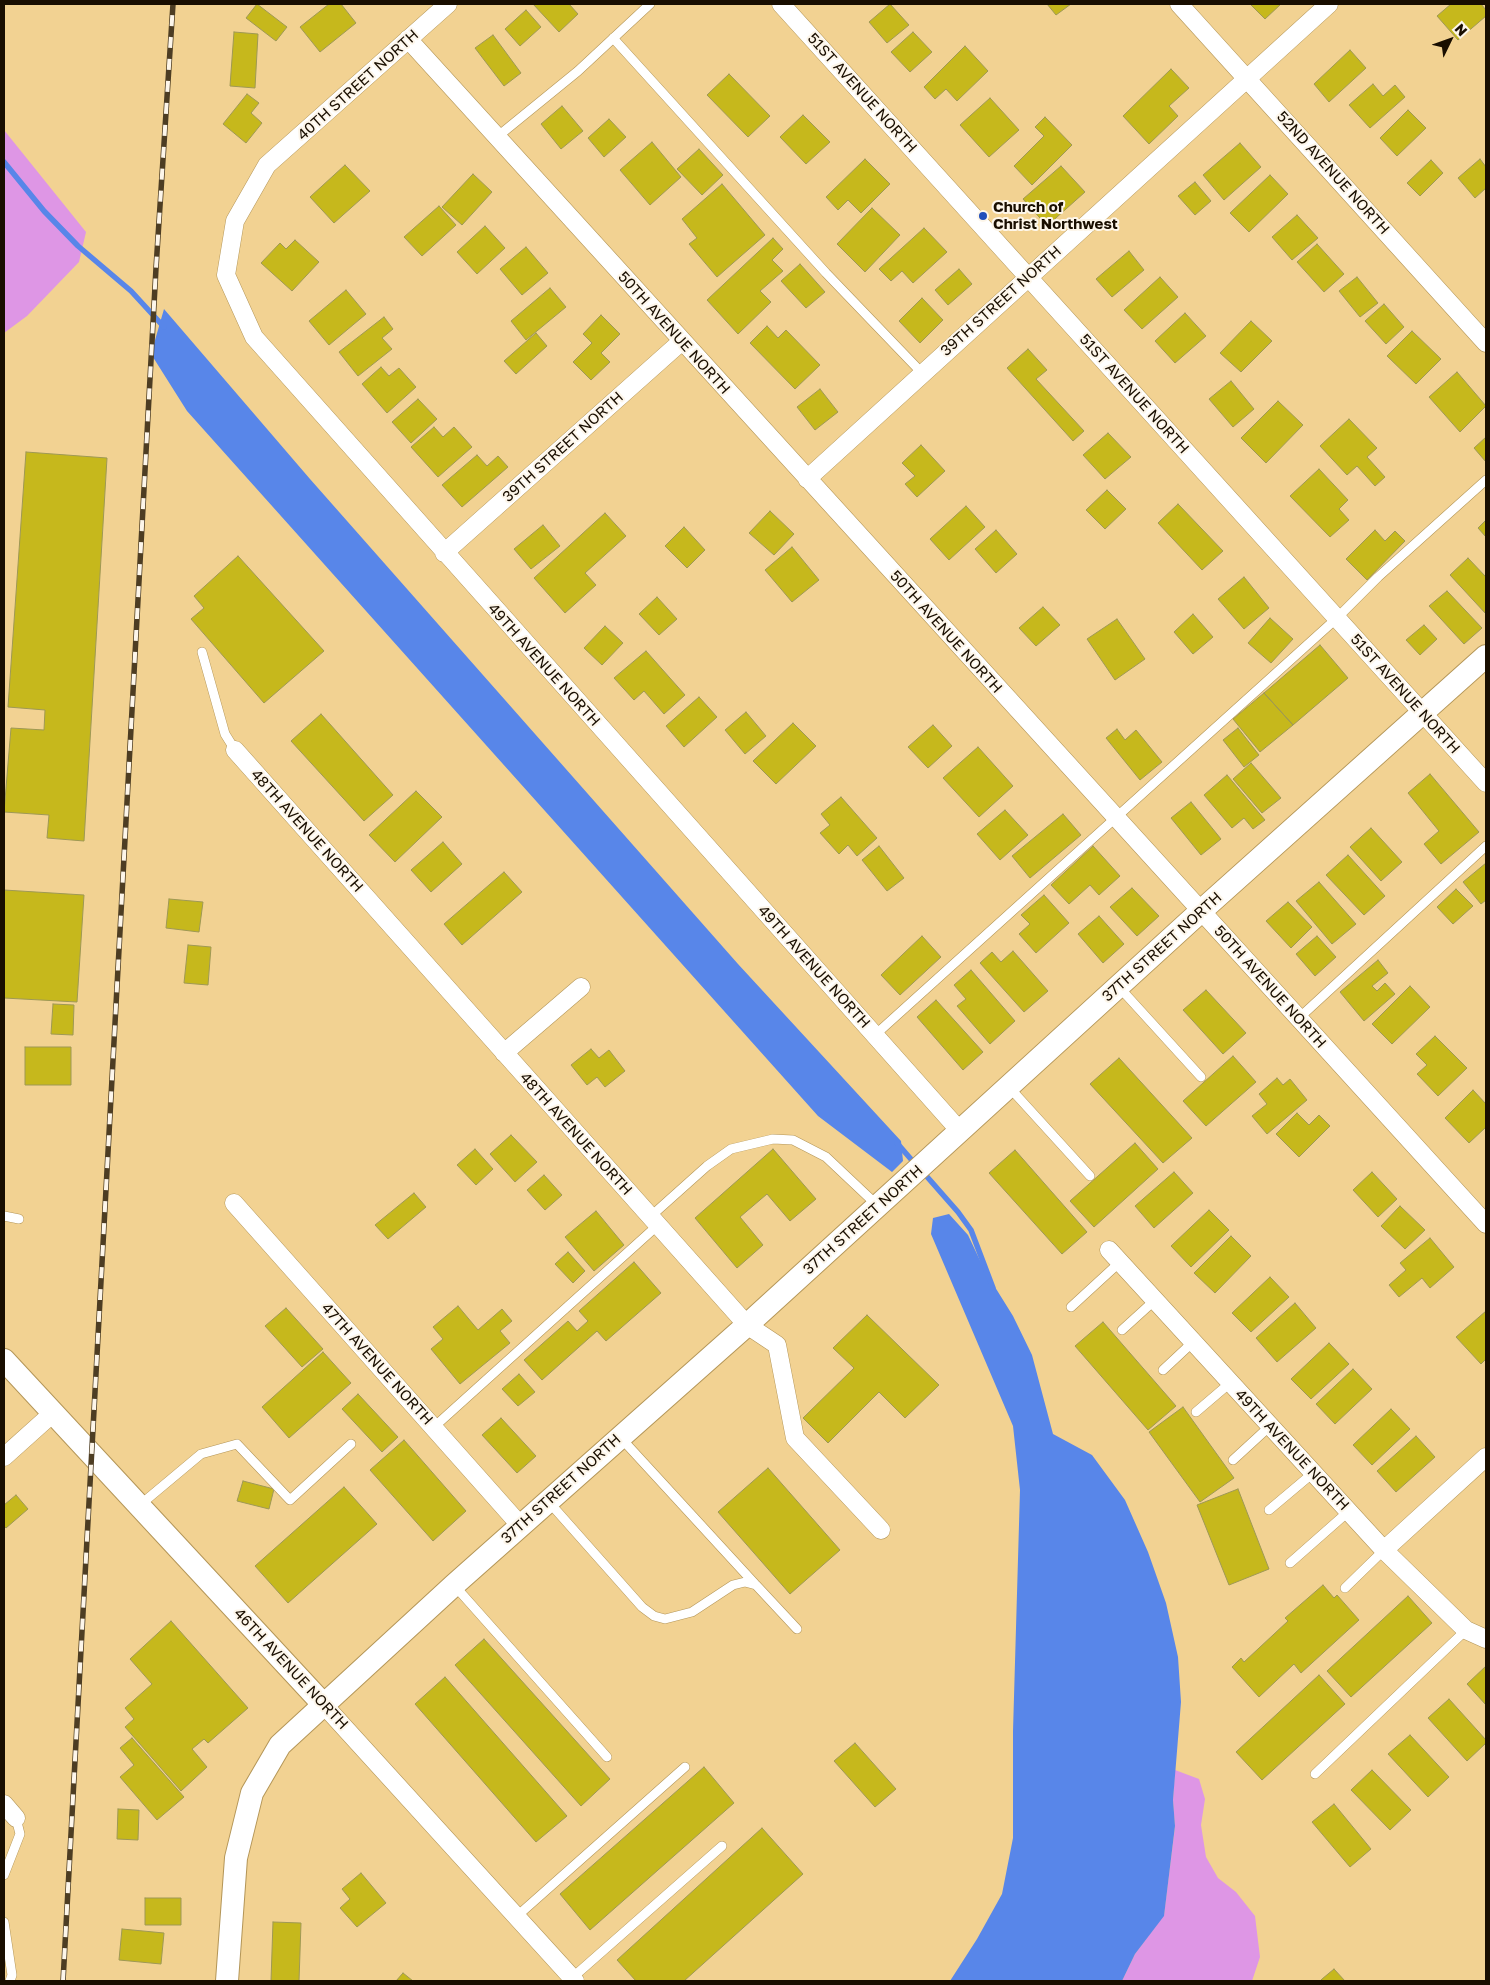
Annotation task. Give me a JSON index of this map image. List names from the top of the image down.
{
  "streets": {
    "street": [
      "40TH STREET NORTH",
      "51ST AVENUE NORTH",
      "52ND AVENUE NORTH",
      "39TH STREET NORTH",
      "50TH AVENUE NORTH",
      "49TH AVENUE NORTH",
      "48TH AVENUE NORTH",
      "37TH STREET NORTH",
      "47TH AVENUE NORTH",
      "46TH AVENUE NORTH"
    ]
  },
  "crossings": [
    ["40TH STREET NORTH", "50TH AVENUE NORTH"],
    ["40TH STREET NORTH", "49TH AVENUE NORTH"],
    ["51ST AVENUE NORTH", "39TH STREET NORTH"],
    ["51ST AVENUE NORTH", "37TH STREET NORTH"],
    ["52ND AVENUE NORTH", "39TH STREET NORTH"],
    ["39TH STREET NORTH", "50TH AVENUE NORTH"],
    ["39TH STREET NORTH", "49TH AVENUE NORTH"],
    ["50TH AVENUE NORTH", "37TH STREET NORTH"],
    ["49TH AVENUE NORTH", "37TH STREET NORTH"],
    ["48TH AVENUE NORTH", "37TH STREET NORTH"],
    ["37TH STREET NORTH", "47TH AVENUE NORTH"],
    ["37TH STREET NORTH", "46TH AVENUE NORTH"]
  ],
  "places": ["Church of Christ Northwest"],
  "north": "top right"
}
